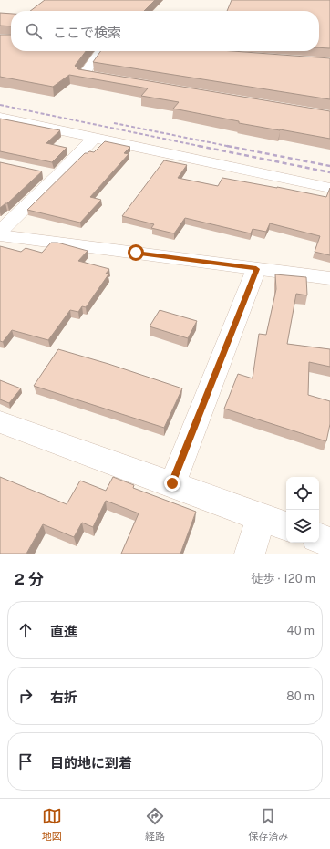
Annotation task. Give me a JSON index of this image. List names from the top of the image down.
{
  "page": {
    "search": "ここで検索",
    "heading": ["2 分", "徒歩 · 120 m"],
    "list": [
      ["直進", "40 m"],
      ["右折", "80 m"],
      "目的地に到着"
    ],
    "nav": ["地図", "経路", "保存済み"]
  }
}
